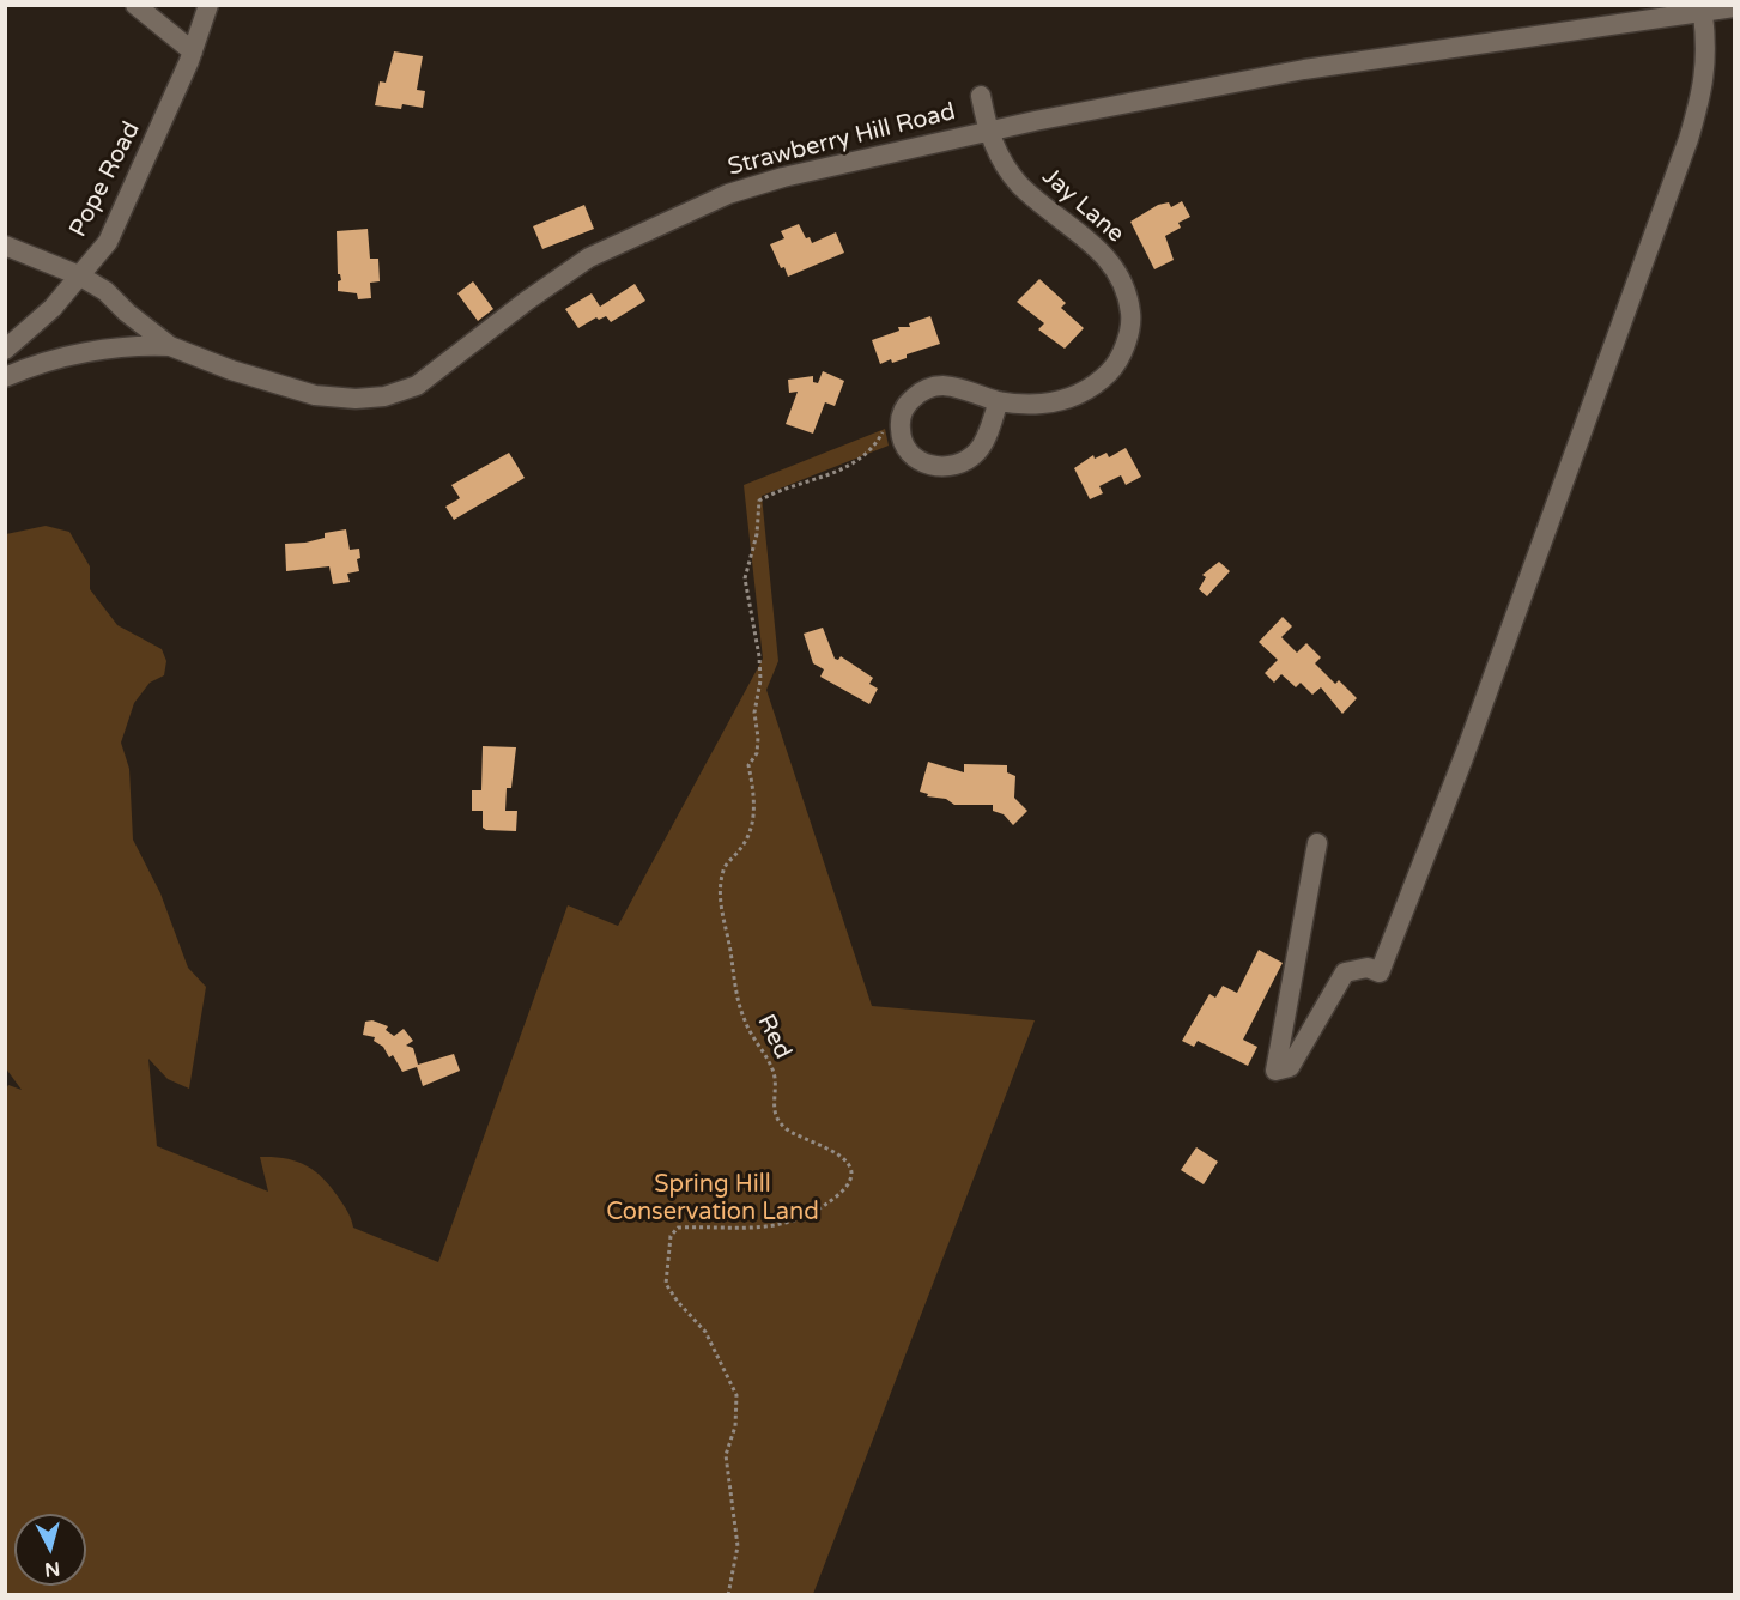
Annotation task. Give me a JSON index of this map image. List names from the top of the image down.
{
  "streets": {
    "street": ["Strawberry Hill Road", "Pope Road", "Jay Lane"],
    "path": ["Red"]
  },
  "crossings": [
    ["Strawberry Hill Road", "Pope Road"],
    ["Strawberry Hill Road", "Jay Lane"]
  ],
  "parks": ["Spring Hill Conservation Land"],
  "north": "bottom"
}
